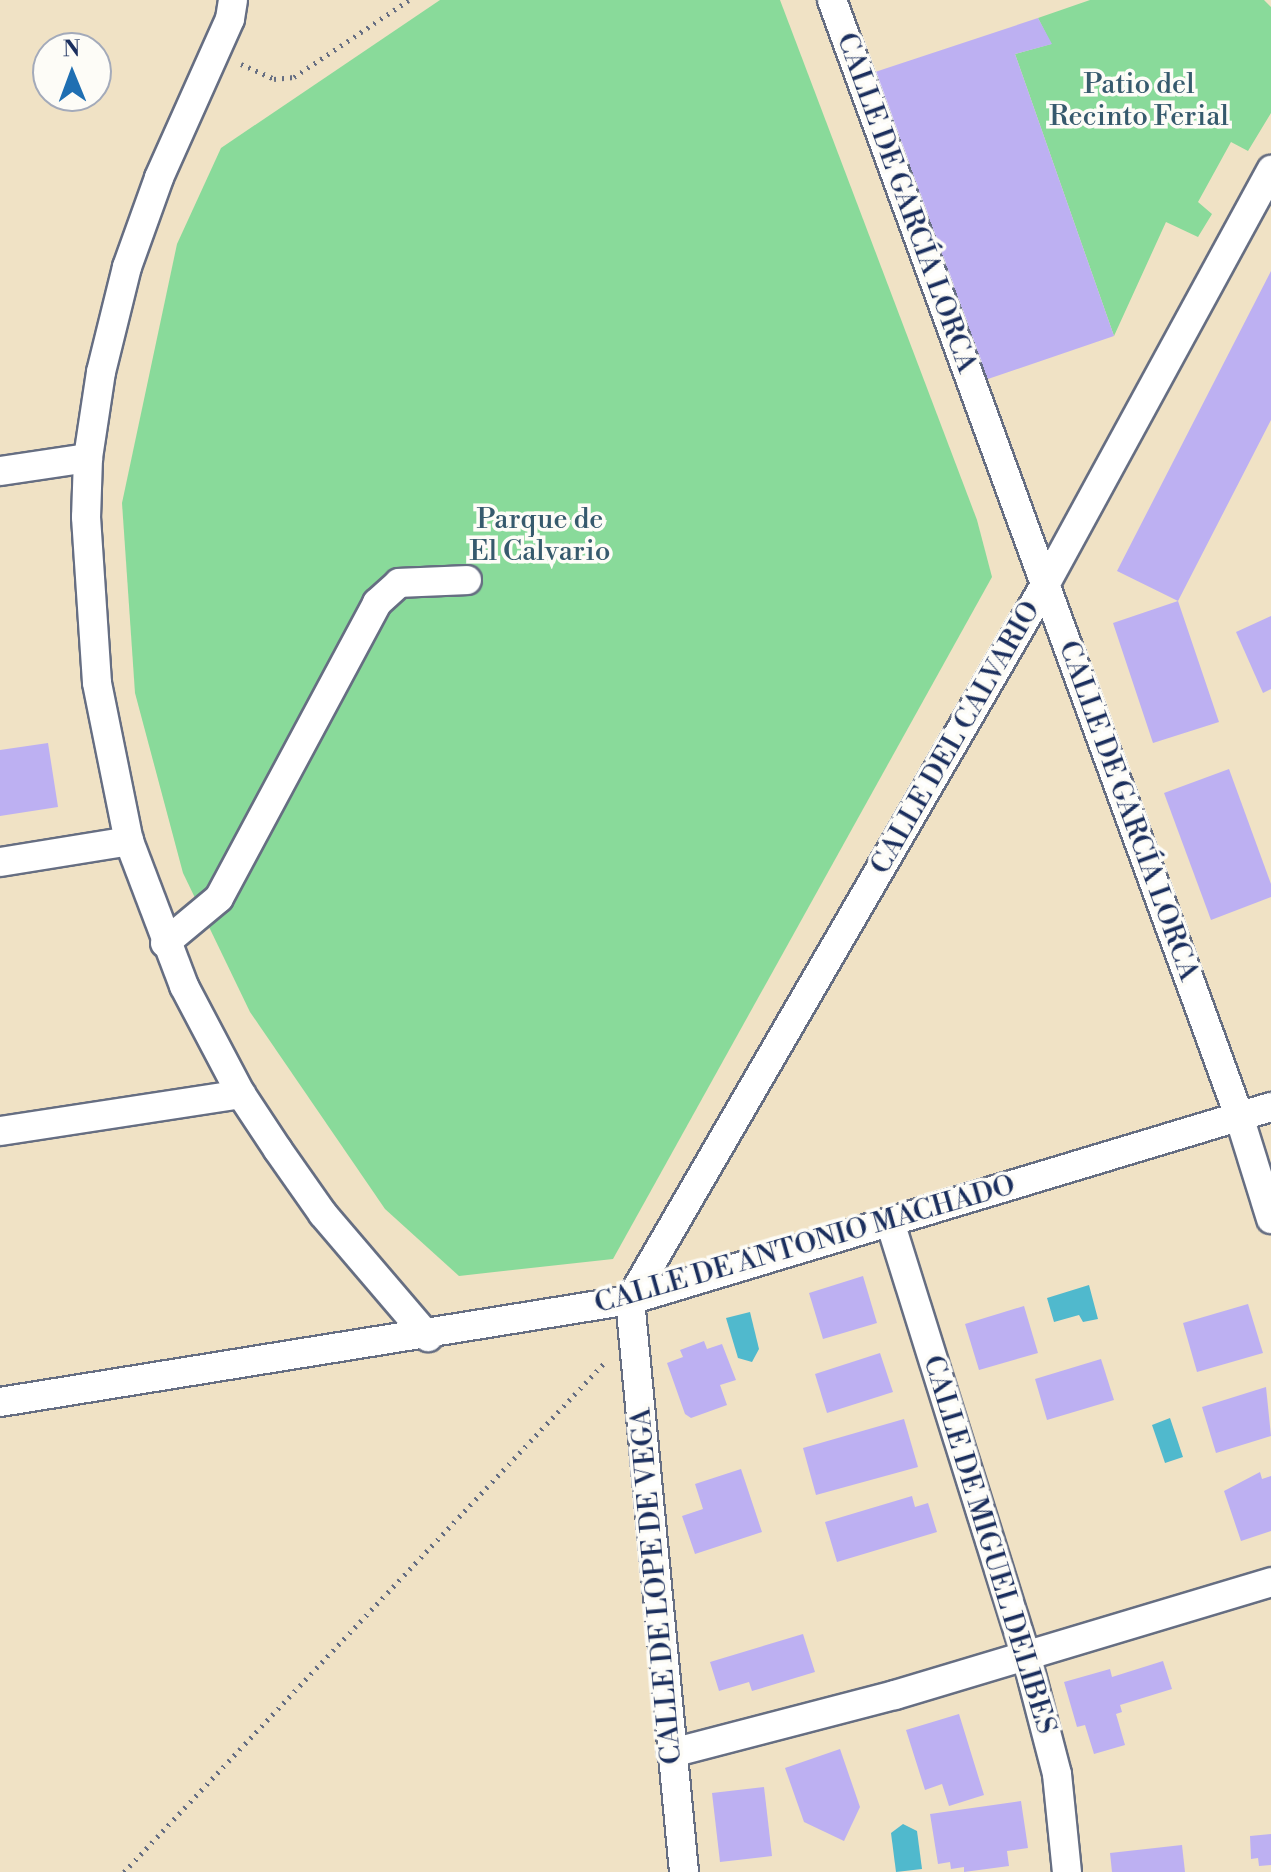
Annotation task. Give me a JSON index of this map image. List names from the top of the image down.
{
  "streets": {
    "street": [
      "CALLE DE GARCÍA LORCA",
      "CALLE DEL CALVARIO",
      "CALLE DE ANTONIO MACHADO",
      "CALLE DE MIGUEL DELIBES",
      "CALLE DE LOPE DE VEGA"
    ]
  },
  "crossings": [
    ["CALLE DE GARCÍA LORCA", "CALLE DEL CALVARIO"],
    ["CALLE DE GARCÍA LORCA", "CALLE DE ANTONIO MACHADO"],
    ["CALLE DEL CALVARIO", "CALLE DE ANTONIO MACHADO"],
    ["CALLE DEL CALVARIO", "CALLE DE LOPE DE VEGA"],
    ["CALLE DE ANTONIO MACHADO", "CALLE DE MIGUEL DELIBES"],
    ["CALLE DE ANTONIO MACHADO", "CALLE DE LOPE DE VEGA"]
  ],
  "parks": ["Patio del Recinto Ferial", "Parque de El Calvario"],
  "north": "top"
}
